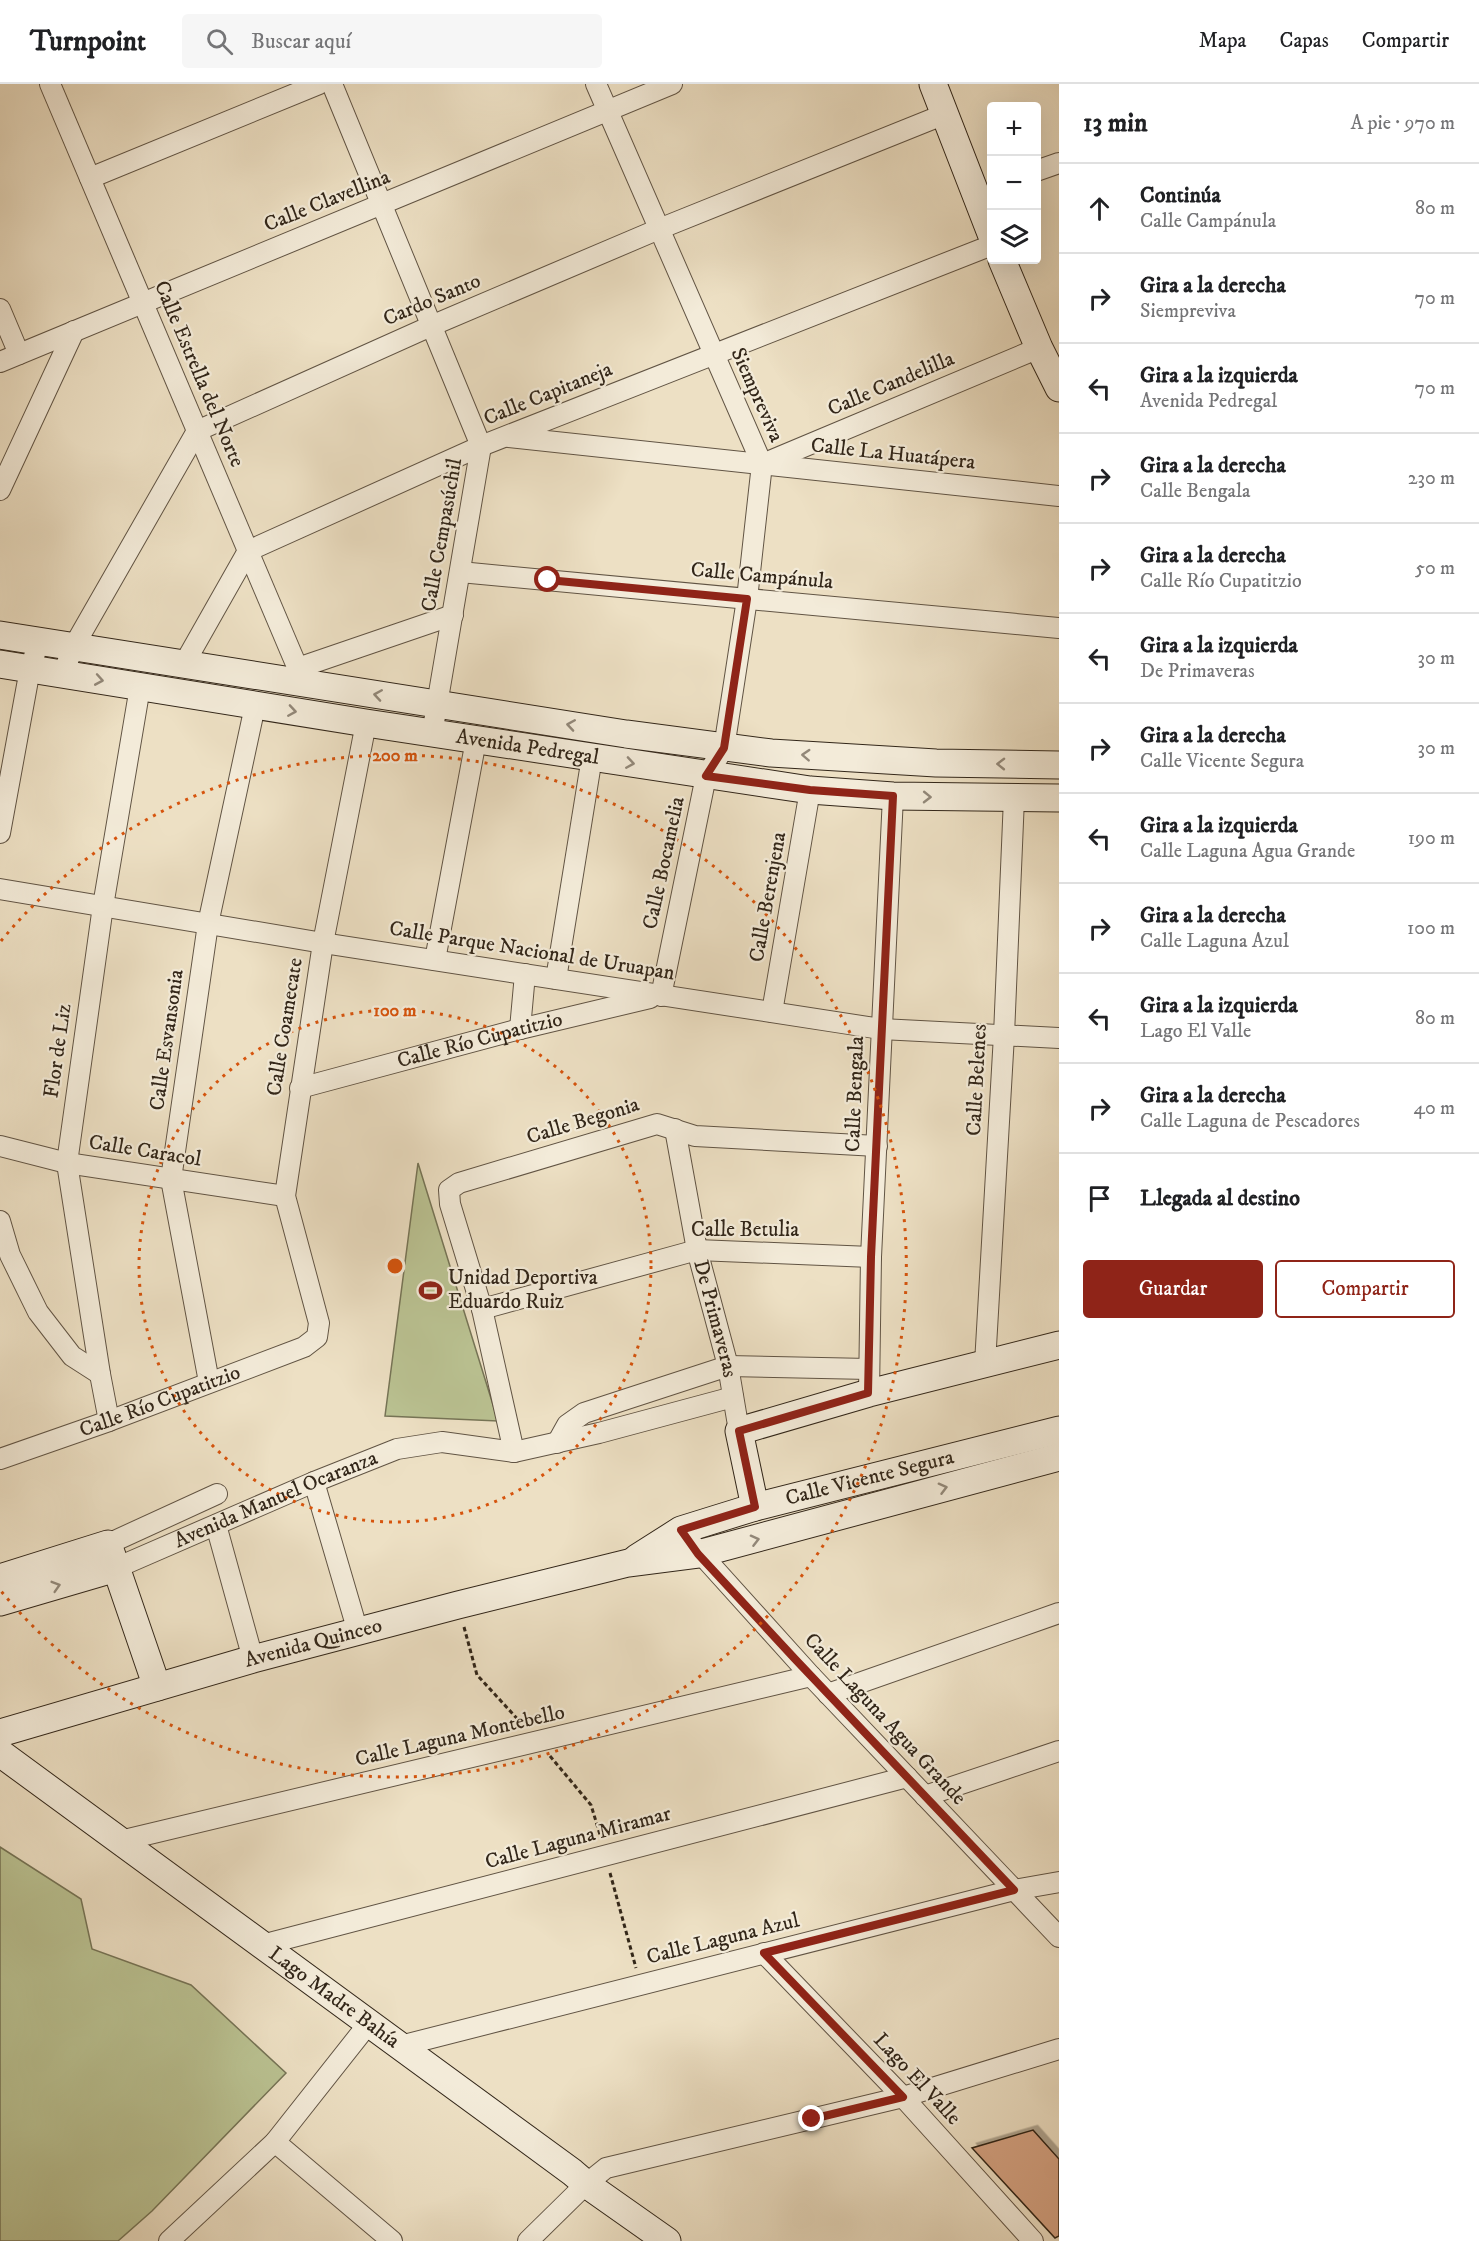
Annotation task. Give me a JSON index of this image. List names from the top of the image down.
{
  "streets": {
    "street": [
      "Calle Clavellina",
      "Cardo Santo",
      "Calle Estrella del Norte",
      "Calle Candelilla",
      "Calle Capitaneja",
      "Siempreviva",
      "Calle La Huatápera",
      "Calle Cempasúchil",
      "Calle Campánula",
      "Avenida Pedregal",
      "Calle Bocamelia",
      "Calle Berenjena",
      "Calle Parque Nacional de Uruapan",
      "Calle Coamecate",
      "Calle Esvansonia",
      "Calle Río Cupatitzio",
      "Flor de Liz",
      "Calle Belenes",
      "Calle Bengala",
      "Calle Begonia",
      "Calle Caracol",
      "Calle Betulia",
      "De Primaveras",
      "Calle Vicente Segura",
      "Avenida Manuel Ocaranza",
      "Avenida Quinceo",
      "Calle Laguna Agua Grande",
      "Calle Laguna Montebello",
      "Calle Laguna Miramar",
      "Calle Laguna Azul",
      "Lago Madre Bahía",
      "Lago El Valle"
    ]
  },
  "crossings": [
    ["Calle Clavellina", "Calle Estrella del Norte"],
    ["Calle Clavellina", "Siempreviva"],
    ["Calle Clavellina", "Calle Cempasúchil"],
    ["Cardo Santo", "Calle Estrella del Norte"],
    ["Cardo Santo", "Siempreviva"],
    ["Cardo Santo", "Calle Cempasúchil"],
    ["Calle Estrella del Norte", "Calle Capitaneja"],
    ["Calle Estrella del Norte", "Avenida Pedregal"],
    ["Calle Candelilla", "Siempreviva"],
    ["Calle Candelilla", "Calle La Huatápera"],
    ["Calle Capitaneja", "Siempreviva"],
    ["Calle Capitaneja", "Calle La Huatápera"],
    ["Calle Capitaneja", "Calle Cempasúchil"],
    ["Siempreviva", "Calle La Huatápera"],
    ["Siempreviva", "Calle Campánula"],
    ["Siempreviva", "Avenida Pedregal"],
    ["Siempreviva", "Calle Bocamelia"],
    ["Calle Cempasúchil", "Calle Campánula"],
    ["Calle Cempasúchil", "Avenida Pedregal"],
    ["Avenida Pedregal", "Calle Bocamelia"],
    ["Avenida Pedregal", "Calle Berenjena"],
    ["Avenida Pedregal", "Calle Coamecate"],
    ["Avenida Pedregal", "Calle Esvansonia"],
    ["Avenida Pedregal", "Flor de Liz"],
    ["Avenida Pedregal", "Calle Belenes"],
    ["Avenida Pedregal", "Calle Bengala"],
    ["Calle Bocamelia", "Calle Parque Nacional de Uruapan"],
    ["Calle Bocamelia", "Calle Río Cupatitzio"],
    ["Calle Berenjena", "Calle Parque Nacional de Uruapan"],
    ["Calle Parque Nacional de Uruapan", "Calle Coamecate"],
    ["Calle Parque Nacional de Uruapan", "Calle Esvansonia"],
    ["Calle Parque Nacional de Uruapan", "Calle Río Cupatitzio"],
    ["Calle Parque Nacional de Uruapan", "Flor de Liz"],
    ["Calle Parque Nacional de Uruapan", "Calle Belenes"],
    ["Calle Parque Nacional de Uruapan", "Calle Bengala"],
    ["Calle Coamecate", "Calle Río Cupatitzio"],
    ["Calle Coamecate", "Calle Caracol"],
    ["Calle Esvansonia", "Calle Río Cupatitzio"],
    ["Calle Esvansonia", "Calle Caracol"],
    ["Calle Río Cupatitzio", "Flor de Liz"],
    ["Flor de Liz", "Calle Caracol"],
    ["Calle Bengala", "Calle Begonia"],
    ["Calle Bengala", "Calle Betulia"],
    ["Calle Begonia", "Calle Betulia"],
    ["Calle Begonia", "De Primaveras"],
    ["Calle Betulia", "De Primaveras"],
    ["De Primaveras", "Calle Vicente Segura"],
    ["De Primaveras", "Avenida Manuel Ocaranza"],
    ["Calle Vicente Segura", "Avenida Quinceo"],
    ["Calle Vicente Segura", "Calle Laguna Agua Grande"],
    ["Avenida Quinceo", "Calle Laguna Agua Grande"],
    ["Calle Laguna Agua Grande", "Calle Laguna Montebello"],
    ["Calle Laguna Agua Grande", "Calle Laguna Miramar"],
    ["Calle Laguna Agua Grande", "Calle Laguna Azul"],
    ["Calle Laguna Montebello", "Lago Madre Bahía"],
    ["Calle Laguna Miramar", "Lago Madre Bahía"],
    ["Calle Laguna Azul", "Lago Madre Bahía"],
    ["Calle Laguna Azul", "Lago El Valle"]
  ],
  "places": {
    "sports": ["Unidad Deportiva Eduardo Ruiz"]
  },
  "page": {
    "header": "Turnpoint",
    "search": "Buscar aquí",
    "nav": ["Mapa", "Capas", "Compartir"],
    "heading": ["13 min", "A pie · 970 m"],
    "map_buttons": ["+", "−"],
    "list": [
      ["Continúa", "Calle Campánula", "80 m"],
      ["Gira a la derecha", "Siempreviva", "70 m"],
      ["Gira a la izquierda", "Avenida Pedregal", "70 m"],
      ["Gira a la derecha", "Calle Bengala", "230 m"],
      ["Gira a la derecha", "Calle Río Cupatitzio", "50 m"],
      ["Gira a la izquierda", "De Primaveras", "30 m"],
      ["Gira a la derecha", "Calle Vicente Segura", "30 m"],
      ["Gira a la izquierda", "Calle Laguna Agua Grande", "190 m"],
      ["Gira a la derecha", "Calle Laguna Azul", "100 m"],
      ["Gira a la izquierda", "Lago El Valle", "80 m"],
      ["Gira a la derecha", "Calle Laguna de Pescadores", "40 m"],
      "Llegada al destino"
    ],
    "buttons": ["Guardar", "Compartir"]
  },
  "rings": ["200 m", "100 m"]
}
